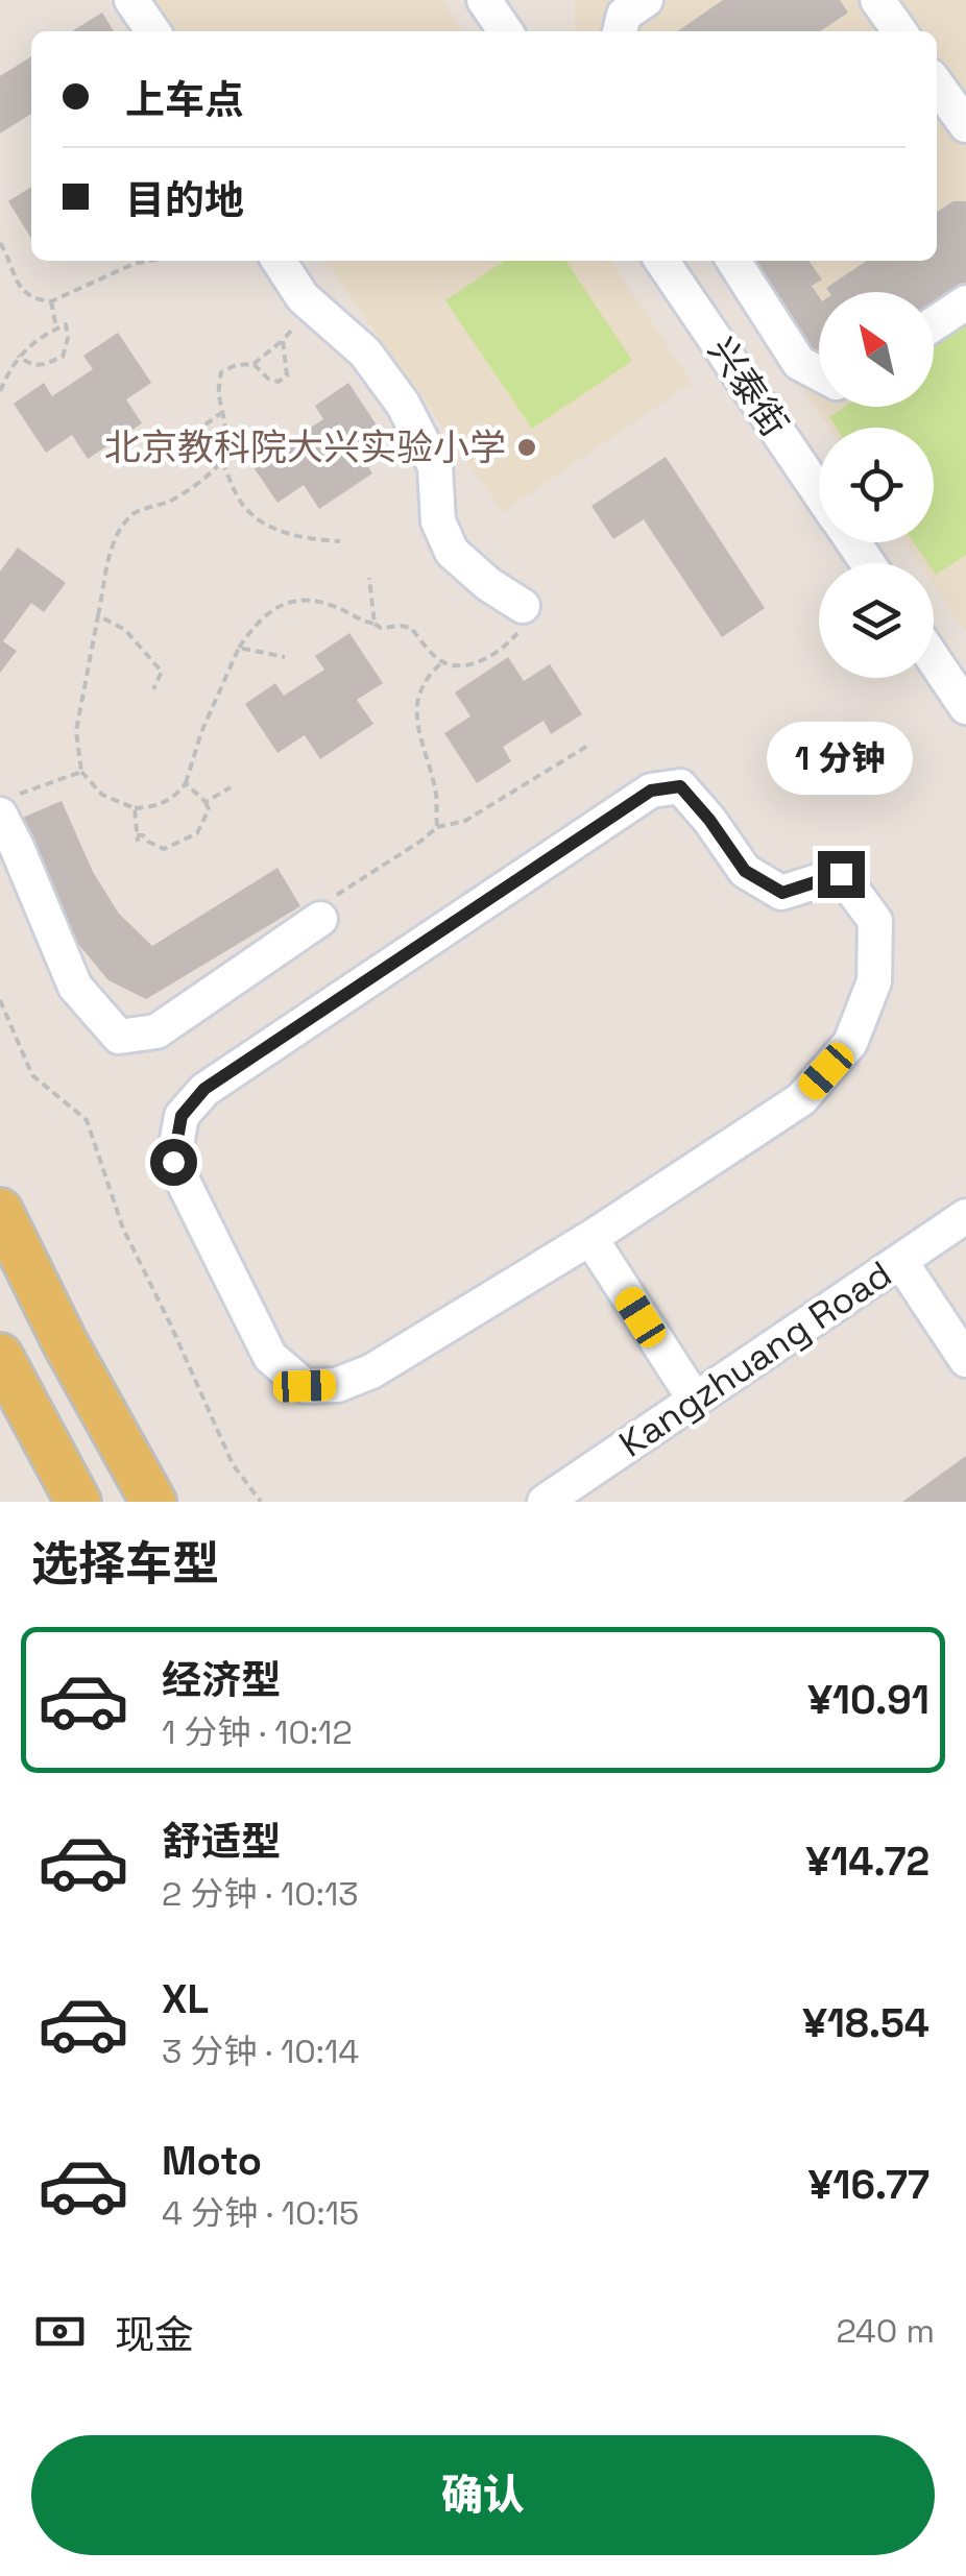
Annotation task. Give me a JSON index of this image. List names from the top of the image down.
{
  "streets": {
    "street": ["兴泰街", "Kangzhuang Road"]
  },
  "places": ["北京教科院大兴实验小学"],
  "north": "top left",
  "page": {
    "banner": ["上车点", "目的地"],
    "bubble": "1 分钟",
    "heading": "选择车型",
    "list": [
      {
        "name": "经济型",
        "note": "1 分钟 · 10:12",
        "value": "¥10.91"
      },
      {
        "name": "舒适型",
        "note": "2 分钟 · 10:13",
        "value": "¥14.72"
      },
      {
        "name": "XL",
        "note": "3 分钟 · 10:14",
        "value": "¥18.54"
      },
      {
        "name": "Moto",
        "note": "4 分钟 · 10:15",
        "value": "¥16.77"
      }
    ],
    "pay": ["现金", "240 m"],
    "buttons": "确认"
  }
}
